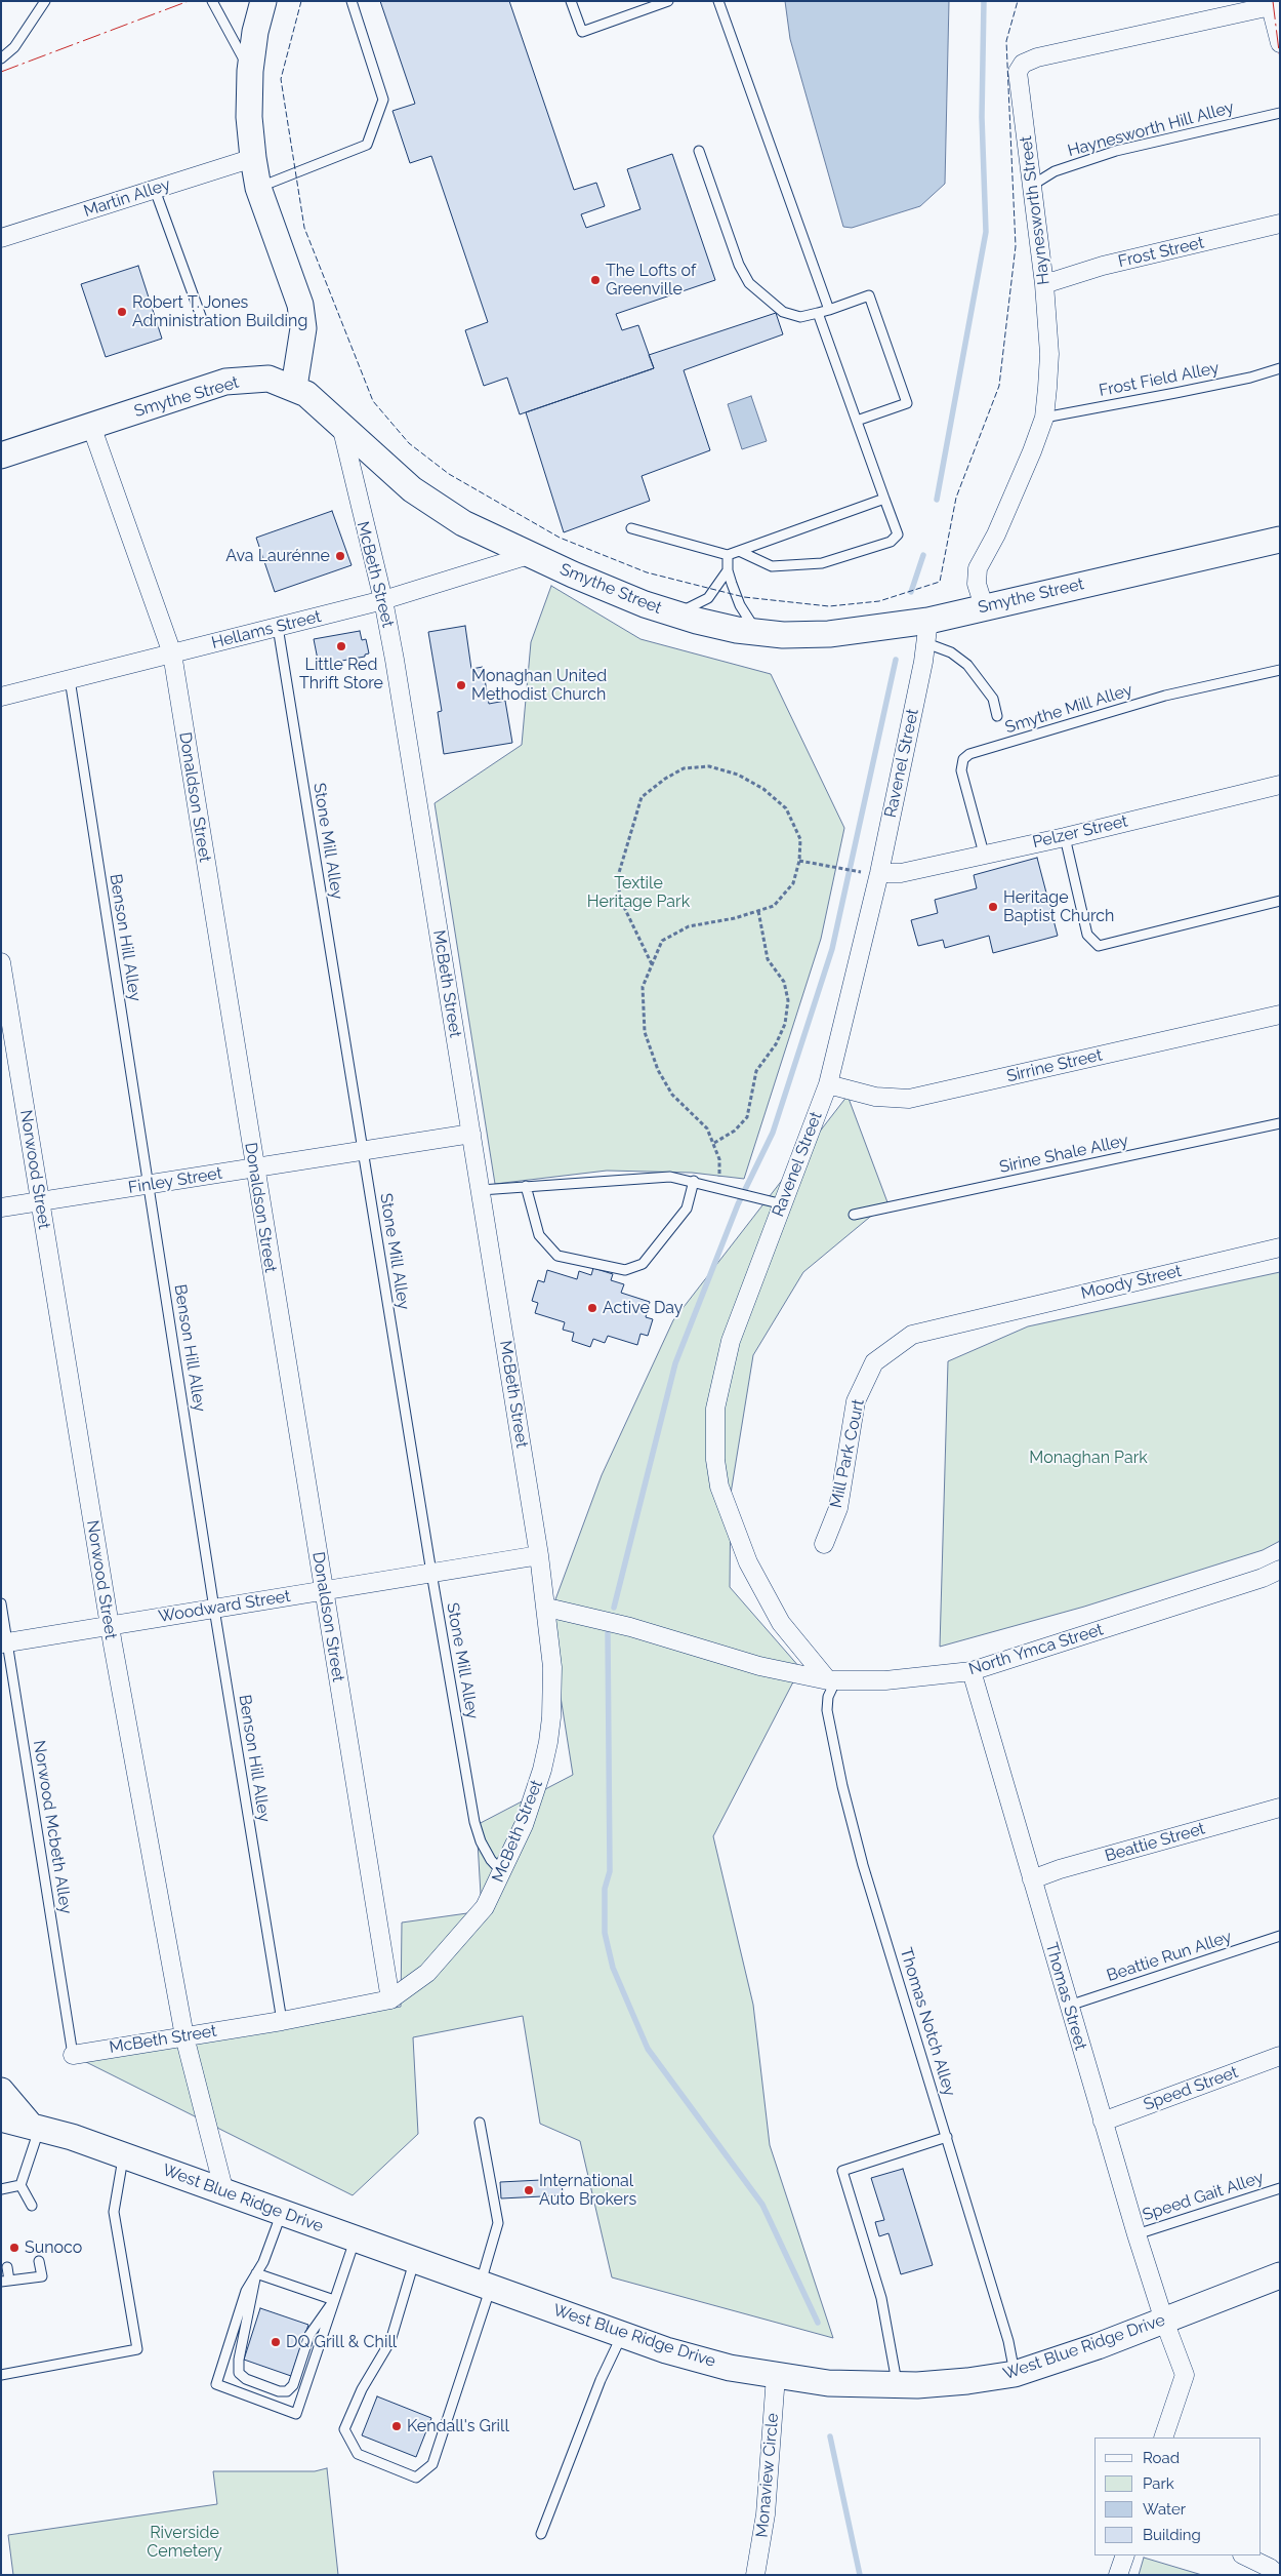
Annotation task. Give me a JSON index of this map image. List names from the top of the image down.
{
  "streets": {
    "street": [
      "Martin Alley",
      "Haynesworth Street",
      "Frost Street",
      "Smythe Street",
      "McBeth Street",
      "Hellams Street",
      "Ravenel Street",
      "Donaldson Street",
      "Pelzer Street",
      "Sirrine Street",
      "Norwood Street",
      "Finley Street",
      "Moody Street",
      "Mill Park Court",
      "Woodward Street",
      "North Ymca Street",
      "Beattie Street",
      "Thomas Street",
      "Speed Street",
      "West Blue Ridge Drive",
      "Monaview Circle"
    ],
    "lane": [
      "Haynesworth Hill Alley",
      "Frost Field Alley",
      "Smythe Mill Alley",
      "Stone Mill Alley",
      "Benson Hill Alley",
      "Sirine Shale Alley",
      "Norwood Mcbeth Alley",
      "Beattie Run Alley",
      "Thomas Notch Alley",
      "Speed Gait Alley"
    ]
  },
  "crossings": [
    ["Haynesworth Hill Alley", "Haynesworth Street"],
    ["Haynesworth Street", "Frost Street"],
    ["Haynesworth Street", "Frost Field Alley"],
    ["Haynesworth Street", "Smythe Street"],
    ["Smythe Street", "McBeth Street"],
    ["Smythe Street", "Hellams Street"],
    ["Smythe Street", "Ravenel Street"],
    ["Smythe Street", "Donaldson Street"],
    ["McBeth Street", "Hellams Street"],
    ["McBeth Street", "Donaldson Street"],
    ["McBeth Street", "Stone Mill Alley"],
    ["McBeth Street", "Benson Hill Alley"],
    ["McBeth Street", "Norwood Street"],
    ["McBeth Street", "Finley Street"],
    ["McBeth Street", "Woodward Street"],
    ["McBeth Street", "North Ymca Street"],
    ["McBeth Street", "Norwood Mcbeth Alley"],
    ["Hellams Street", "Donaldson Street"],
    ["Hellams Street", "Stone Mill Alley"],
    ["Hellams Street", "Benson Hill Alley"],
    ["Smythe Mill Alley", "Pelzer Street"],
    ["Ravenel Street", "Pelzer Street"],
    ["Ravenel Street", "Sirrine Street"],
    ["Ravenel Street", "North Ymca Street"],
    ["Ravenel Street", "Thomas Notch Alley"],
    ["Donaldson Street", "Finley Street"],
    ["Donaldson Street", "Woodward Street"],
    ["Stone Mill Alley", "Finley Street"],
    ["Stone Mill Alley", "Woodward Street"],
    ["Benson Hill Alley", "Finley Street"],
    ["Benson Hill Alley", "Woodward Street"],
    ["Norwood Street", "Finley Street"],
    ["Norwood Street", "Woodward Street"],
    ["Norwood Street", "West Blue Ridge Drive"],
    ["Moody Street", "Mill Park Court"],
    ["Woodward Street", "Norwood Mcbeth Alley"],
    ["North Ymca Street", "Thomas Street"],
    ["North Ymca Street", "Thomas Notch Alley"],
    ["Beattie Street", "Thomas Street"],
    ["Beattie Run Alley", "Thomas Street"],
    ["Thomas Street", "Speed Street"],
    ["Thomas Street", "Speed Gait Alley"],
    ["Thomas Street", "West Blue Ridge Drive"],
    ["Thomas Notch Alley", "West Blue Ridge Drive"],
    ["West Blue Ridge Drive", "Monaview Circle"]
  ],
  "parks": ["Textile Heritage Park", "Monaghan Park", "Riverside Cemetery"],
  "places": [
    "The Lofts of Greenville",
    "Robert T. Jones Administration Building",
    "Ava Laurénne",
    "Little Red Thrift Store",
    "Monaghan United Methodist Church",
    "Heritage Baptist Church",
    "Active Day",
    "International Auto Brokers",
    "Sunoco",
    "DQ Grill & Chill",
    "Kendall's Grill"
  ],
  "legend": [
    "Road",
    "Park",
    "Water",
    "Building"
  ]
}
